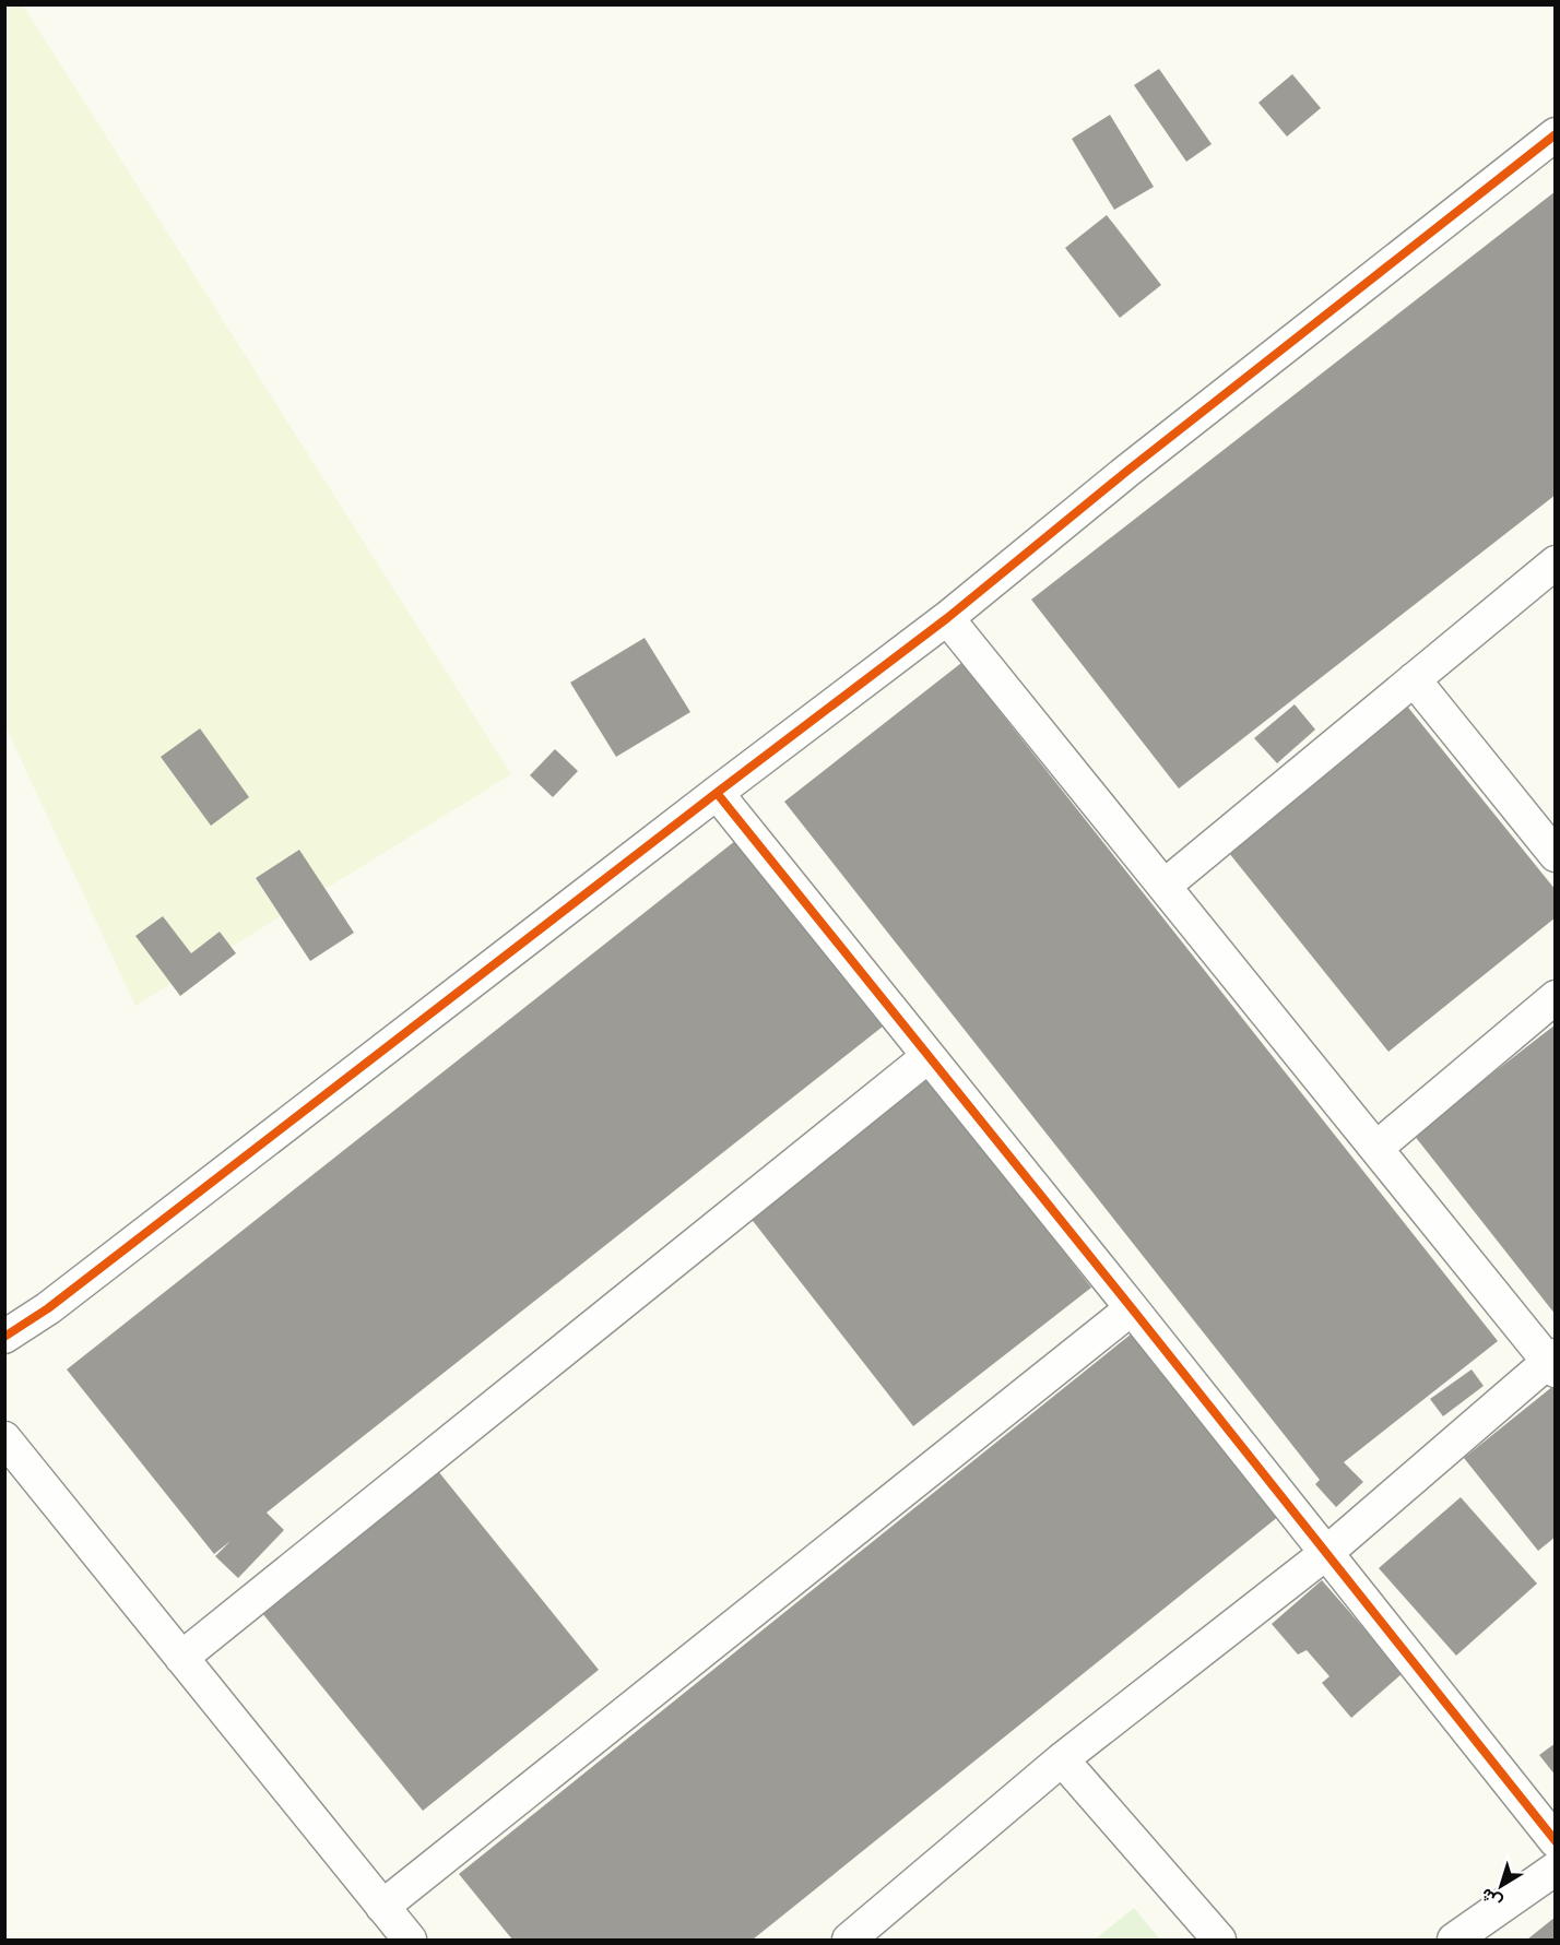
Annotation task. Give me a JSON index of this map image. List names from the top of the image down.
{
  "north": "bottom left"
}
